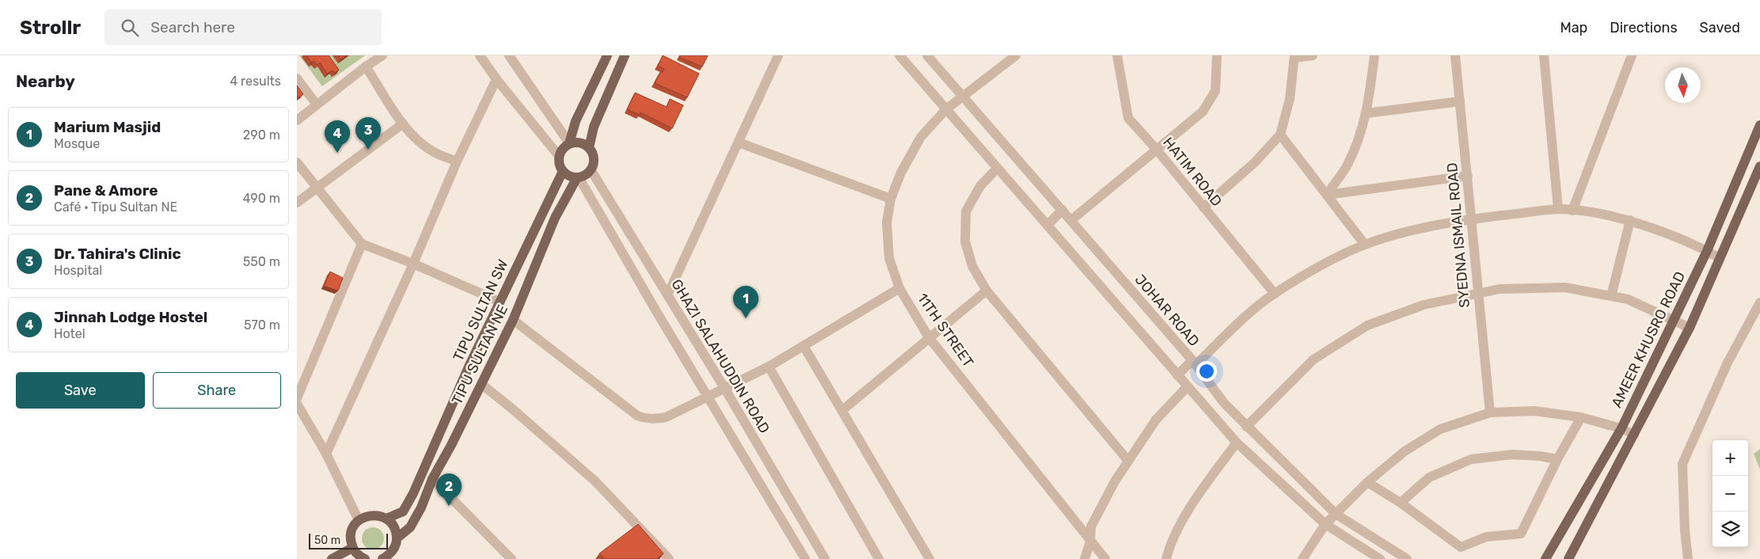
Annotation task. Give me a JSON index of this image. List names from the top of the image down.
{
  "streets": {
    "main road": ["TIPU SULTAN SW", "AMEER KHUSRO ROAD", "TIPU SULTAN NE"],
    "street": [
      "HATIM ROAD",
      "SYEDNA ISMAIL ROAD",
      "JOHAR ROAD",
      "11TH STREET",
      "GHAZI SALAHUDDIN ROAD"
    ]
  },
  "crossings": [
    ["TIPU SULTAN SW", "TIPU SULTAN NE"],
    ["TIPU SULTAN SW", "GHAZI SALAHUDDIN ROAD"],
    ["JOHAR ROAD", "11TH STREET"],
    ["TIPU SULTAN NE", "GHAZI SALAHUDDIN ROAD"]
  ],
  "scale_bar": "50 m",
  "north": "bottom",
  "page": {
    "header": "Strollr",
    "search": "Search here",
    "nav": ["Map", "Directions", "Saved"],
    "heading": ["Nearby", "4 results"],
    "list": [
      {
        "mark": "1",
        "name": "Marium Masjid",
        "note": "Mosque",
        "value": "290 m"
      },
      {
        "mark": "2",
        "name": "Pane & Amore",
        "note": "Café · Tipu Sultan NE",
        "value": "490 m"
      },
      {
        "mark": "3",
        "name": "Dr. Tahira's Clinic",
        "note": "Hospital",
        "value": "550 m"
      },
      {
        "mark": "4",
        "name": "Jinnah Lodge Hostel",
        "note": "Hotel",
        "value": "570 m"
      }
    ],
    "pins": [
      "3",
      "4",
      "1",
      "2"
    ],
    "buttons": ["Save", "Share"],
    "map_buttons": ["+", "−"],
    "scale": "50 m"
  }
}
